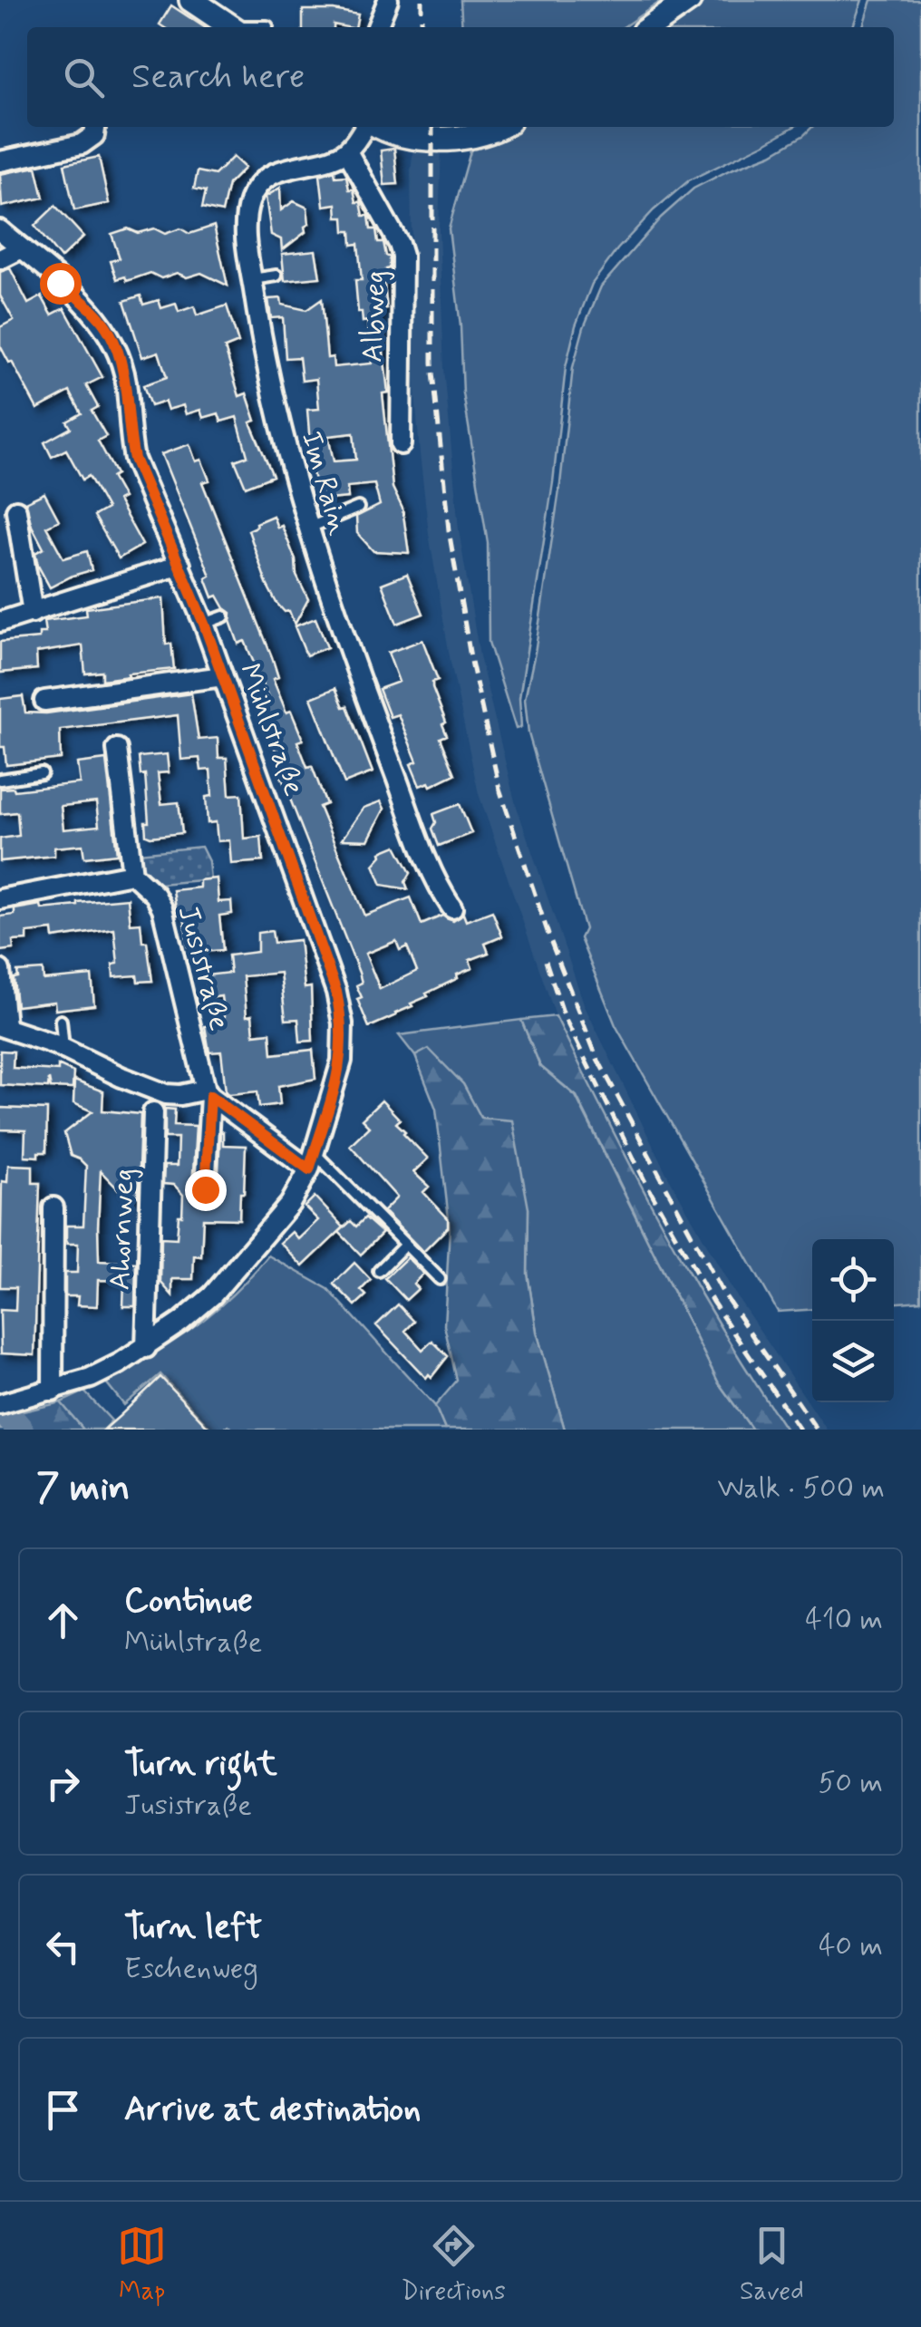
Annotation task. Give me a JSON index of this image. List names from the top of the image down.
{
  "streets": {
    "street": [
      "Albweg",
      "Im Rain",
      "Mühlstraße",
      "Jusistraße",
      "Ahornweg"
    ]
  },
  "crossings": [
    ["Albweg", "Im Rain"],
    ["Mühlstraße", "Ahornweg"]
  ],
  "page": {
    "search": "Search here",
    "heading": ["7 min", "Walk · 500 m"],
    "list": [
      ["Continue", "Mühlstraße", "410 m"],
      ["Turn right", "Jusistraße", "50 m"],
      ["Turn left", "Eschenweg", "40 m"],
      "Arrive at destination"
    ],
    "nav": ["Map", "Directions", "Saved"]
  }
}
